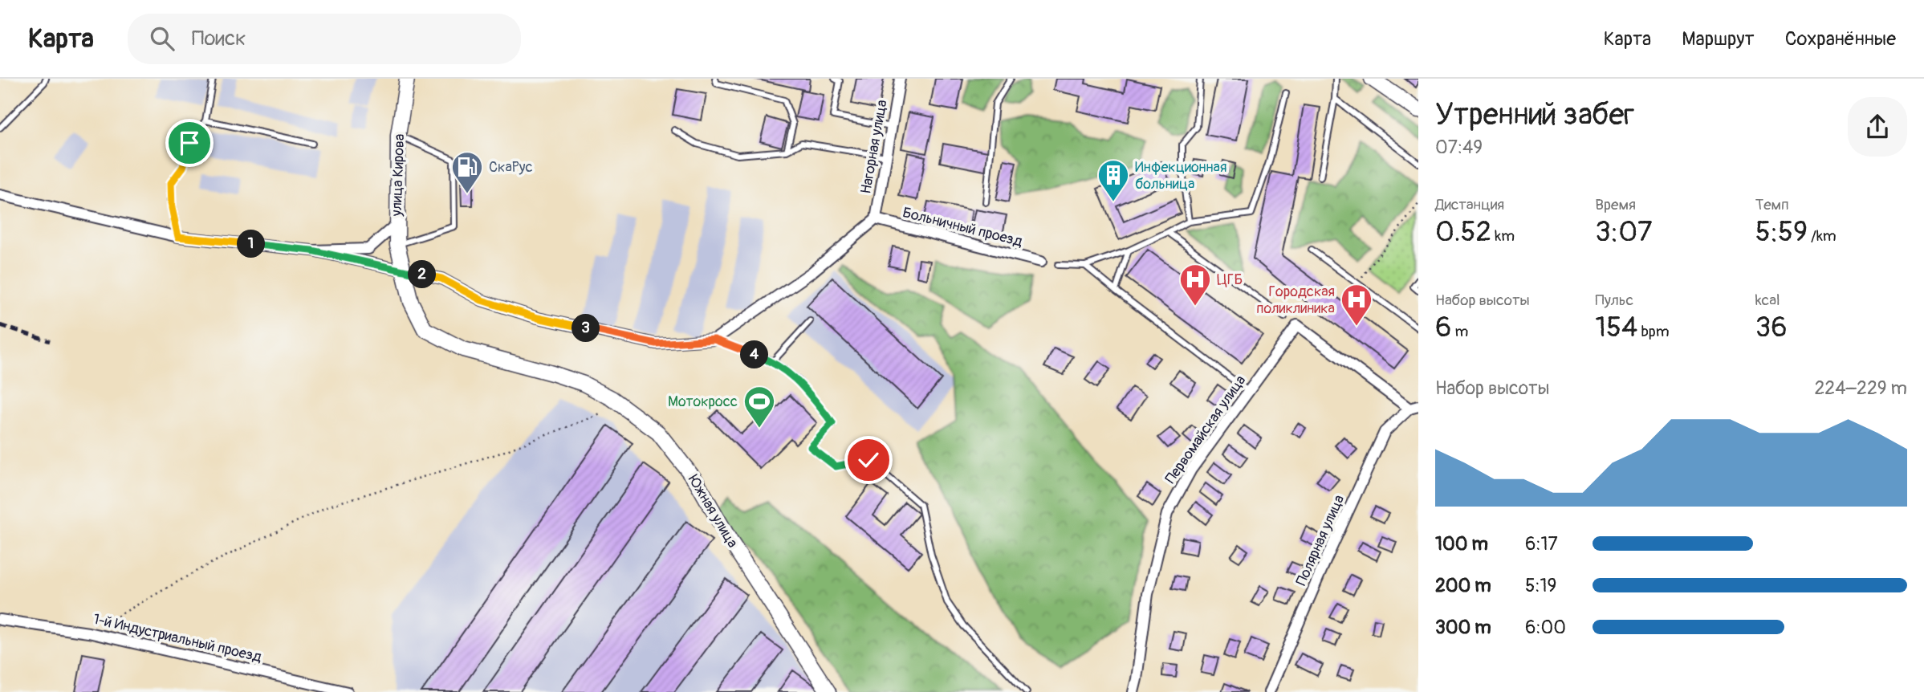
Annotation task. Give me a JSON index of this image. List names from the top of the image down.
{
  "streets": {
    "street": [
      "Нагорная улица",
      "улица Кирова",
      "Больничный проезд",
      "Первомайская улица",
      "Южная улица",
      "Полярная улица",
      "1-й Индустриальный проезд"
    ]
  },
  "crossings": [
    ["Нагорная улица", "Больничный проезд"],
    ["улица Кирова", "Южная улица"],
    ["Первомайская улица", "Полярная улица"]
  ],
  "places": {
    "fuel station": ["СкаРус"],
    "building": ["Инфекционная больница"],
    "hospital": ["ЦГБ", "Городская поликлиника"],
    "sports": ["Мотокросс"]
  },
  "page": {
    "header": "Карта",
    "search": "Поиск",
    "nav": ["Карта", "Маршрут", "Сохранённые"],
    "heading": ["Утренний забег", "07:49"],
    "stats": [
      ["Дистанция", "0.52 km"],
      ["Время", "3:07"],
      ["Темп", "5:59 /km"],
      ["Набор высоты", "6 m"],
      ["Пульс", "154 bpm"],
      ["kcal", "36"]
    ],
    "pins": [
      "1",
      "2",
      "3",
      "4"
    ],
    "chart": ["Набор высоты", "224–229 m"],
    "list": [
      {
        "name": "100 m",
        "note": "6:17"
      },
      {
        "name": "200 m",
        "note": "5:19"
      },
      {
        "name": "300 m",
        "note": "6:00"
      }
    ]
  }
}
